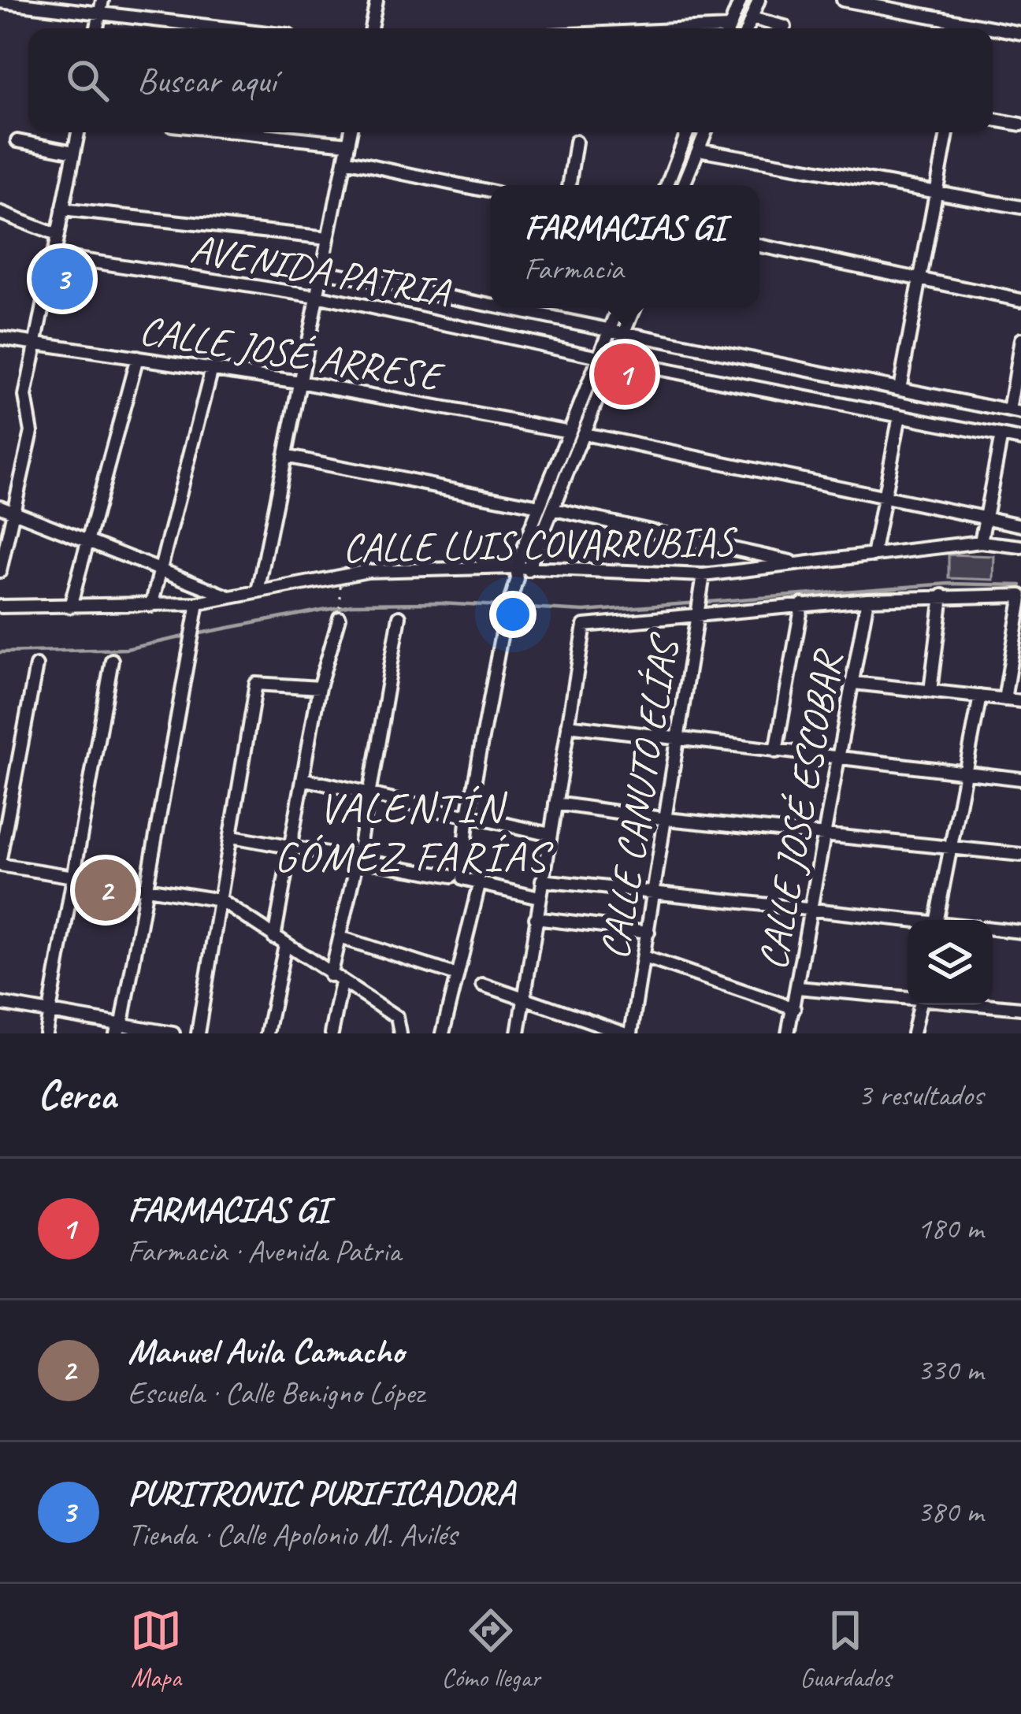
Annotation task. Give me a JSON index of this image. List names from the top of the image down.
{
  "streets": {
    "street": [
      "AVENIDA PATRIA",
      "CALLE JOSÉ ARRESE",
      "CALLE LUIS COVARRUBIAS",
      "CALLE CANUTO ELÍAS",
      "CALLE JOSÉ ESCOBAR"
    ]
  },
  "crossings": [
    ["CALLE LUIS COVARRUBIAS", "CALLE CANUTO ELÍAS"]
  ],
  "districts": ["VALENTÍN GÓMEZ FARÍAS"],
  "page": {
    "search": "Buscar aquí",
    "popup": ["FARMACIAS GI", "Farmacia"],
    "pins": ["3", "1", "2"],
    "heading": ["Cerca", "3 resultados"],
    "list": [
      {
        "mark": "1",
        "name": "FARMACIAS GI",
        "note": "Farmacia · Avenida Patria",
        "value": "180 m"
      },
      {
        "mark": "2",
        "name": "Manuel Avila Camacho",
        "note": "Escuela · Calle Benigno López",
        "value": "330 m"
      },
      {
        "mark": "3",
        "name": "PURITRONIC PURIFICADORA",
        "note": "Tienda · Calle Apolonio M. Avilés",
        "value": "380 m"
      }
    ],
    "nav": ["Mapa", "Cómo llegar", "Guardados"]
  }
}
